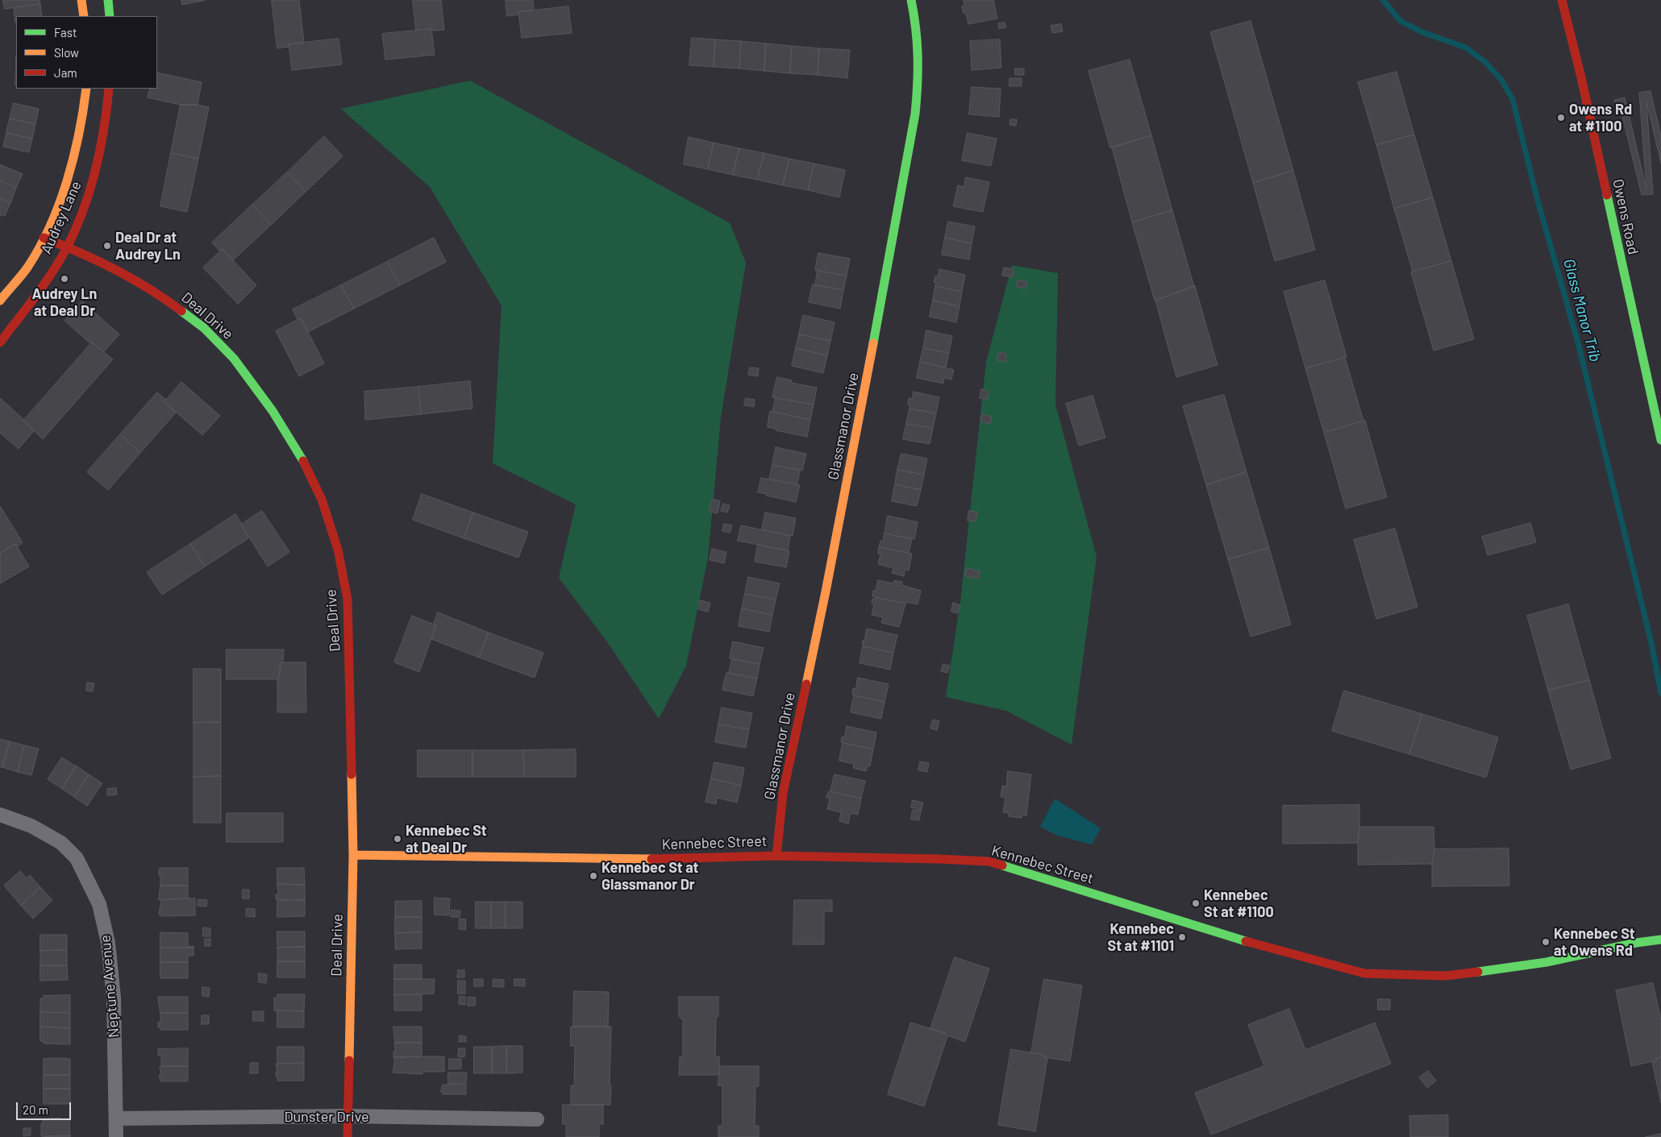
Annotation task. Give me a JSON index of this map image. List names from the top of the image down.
{
  "streets": {
    "street": [
      "Owens Road",
      "Audrey Lane",
      "Deal Drive",
      "Glassmanor Drive",
      "Kennebec Street",
      "Neptune Avenue",
      "Dunster Drive"
    ]
  },
  "crossings": [
    ["Audrey Lane", "Deal Drive"],
    ["Deal Drive", "Kennebec Street"],
    ["Deal Drive", "Dunster Drive"],
    ["Glassmanor Drive", "Kennebec Street"],
    ["Neptune Avenue", "Dunster Drive"]
  ],
  "water": ["Glass Manor Trib"],
  "places": [
    "Owens Rd at #1100",
    "Deal Dr at Audrey Ln",
    "Audrey Ln at Deal Dr",
    "Kennebec St at Deal Dr",
    "Kennebec St at Glassmanor Dr",
    "Kennebec St at #1100",
    "Kennebec St at #1101",
    "Kennebec St at Owens Rd"
  ],
  "legend": ["Fast", "Slow", "Jam"],
  "scale_bar": "20 m"
}
